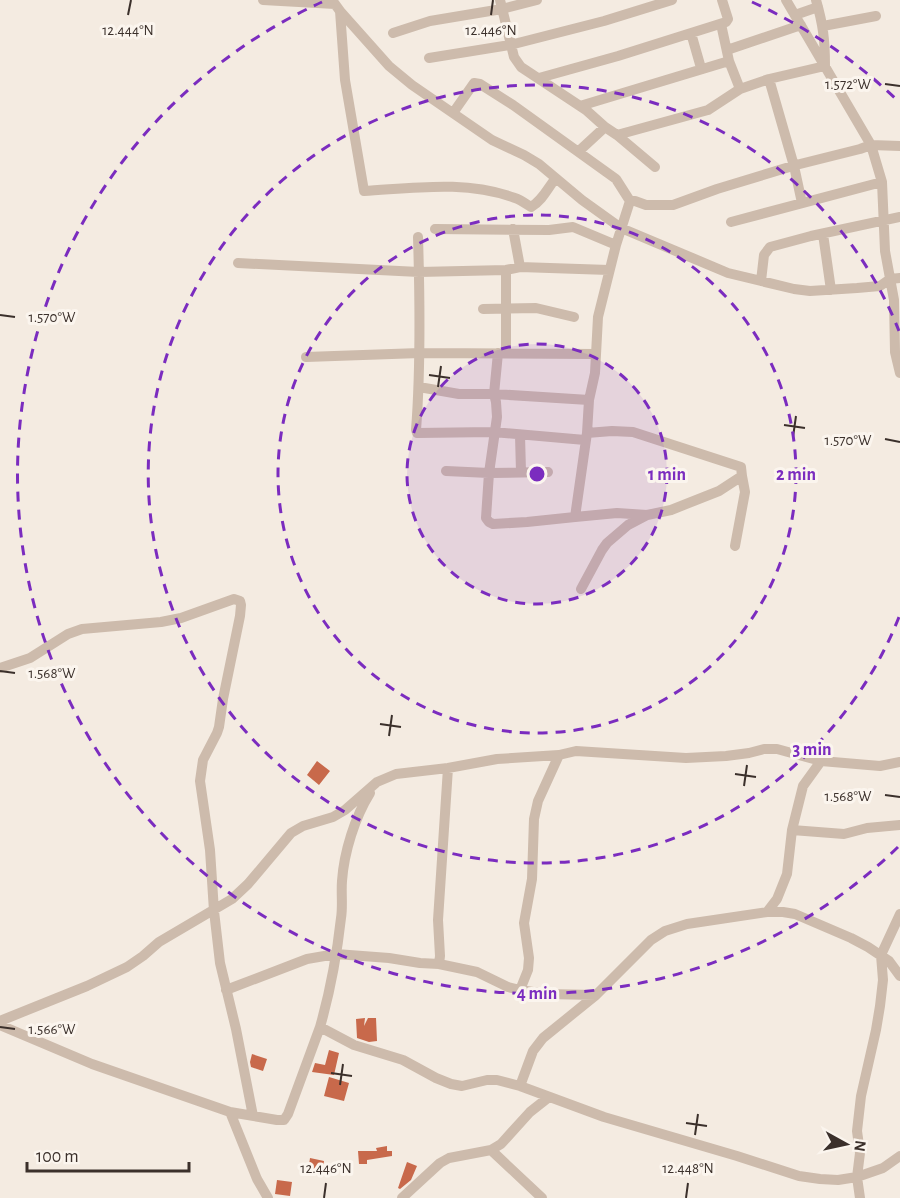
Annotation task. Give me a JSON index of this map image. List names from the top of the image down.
{
  "scale_bar": "100 m",
  "north": "right",
  "coordinates": [
    "12.444°N",
    "12.446°N",
    "1.572°W",
    "1.570°W",
    "1.568°W",
    "1.566°W",
    "12.448°N"
  ],
  "rings": [
    "1 min",
    "2 min",
    "3 min",
    "4 min"
  ]
}
